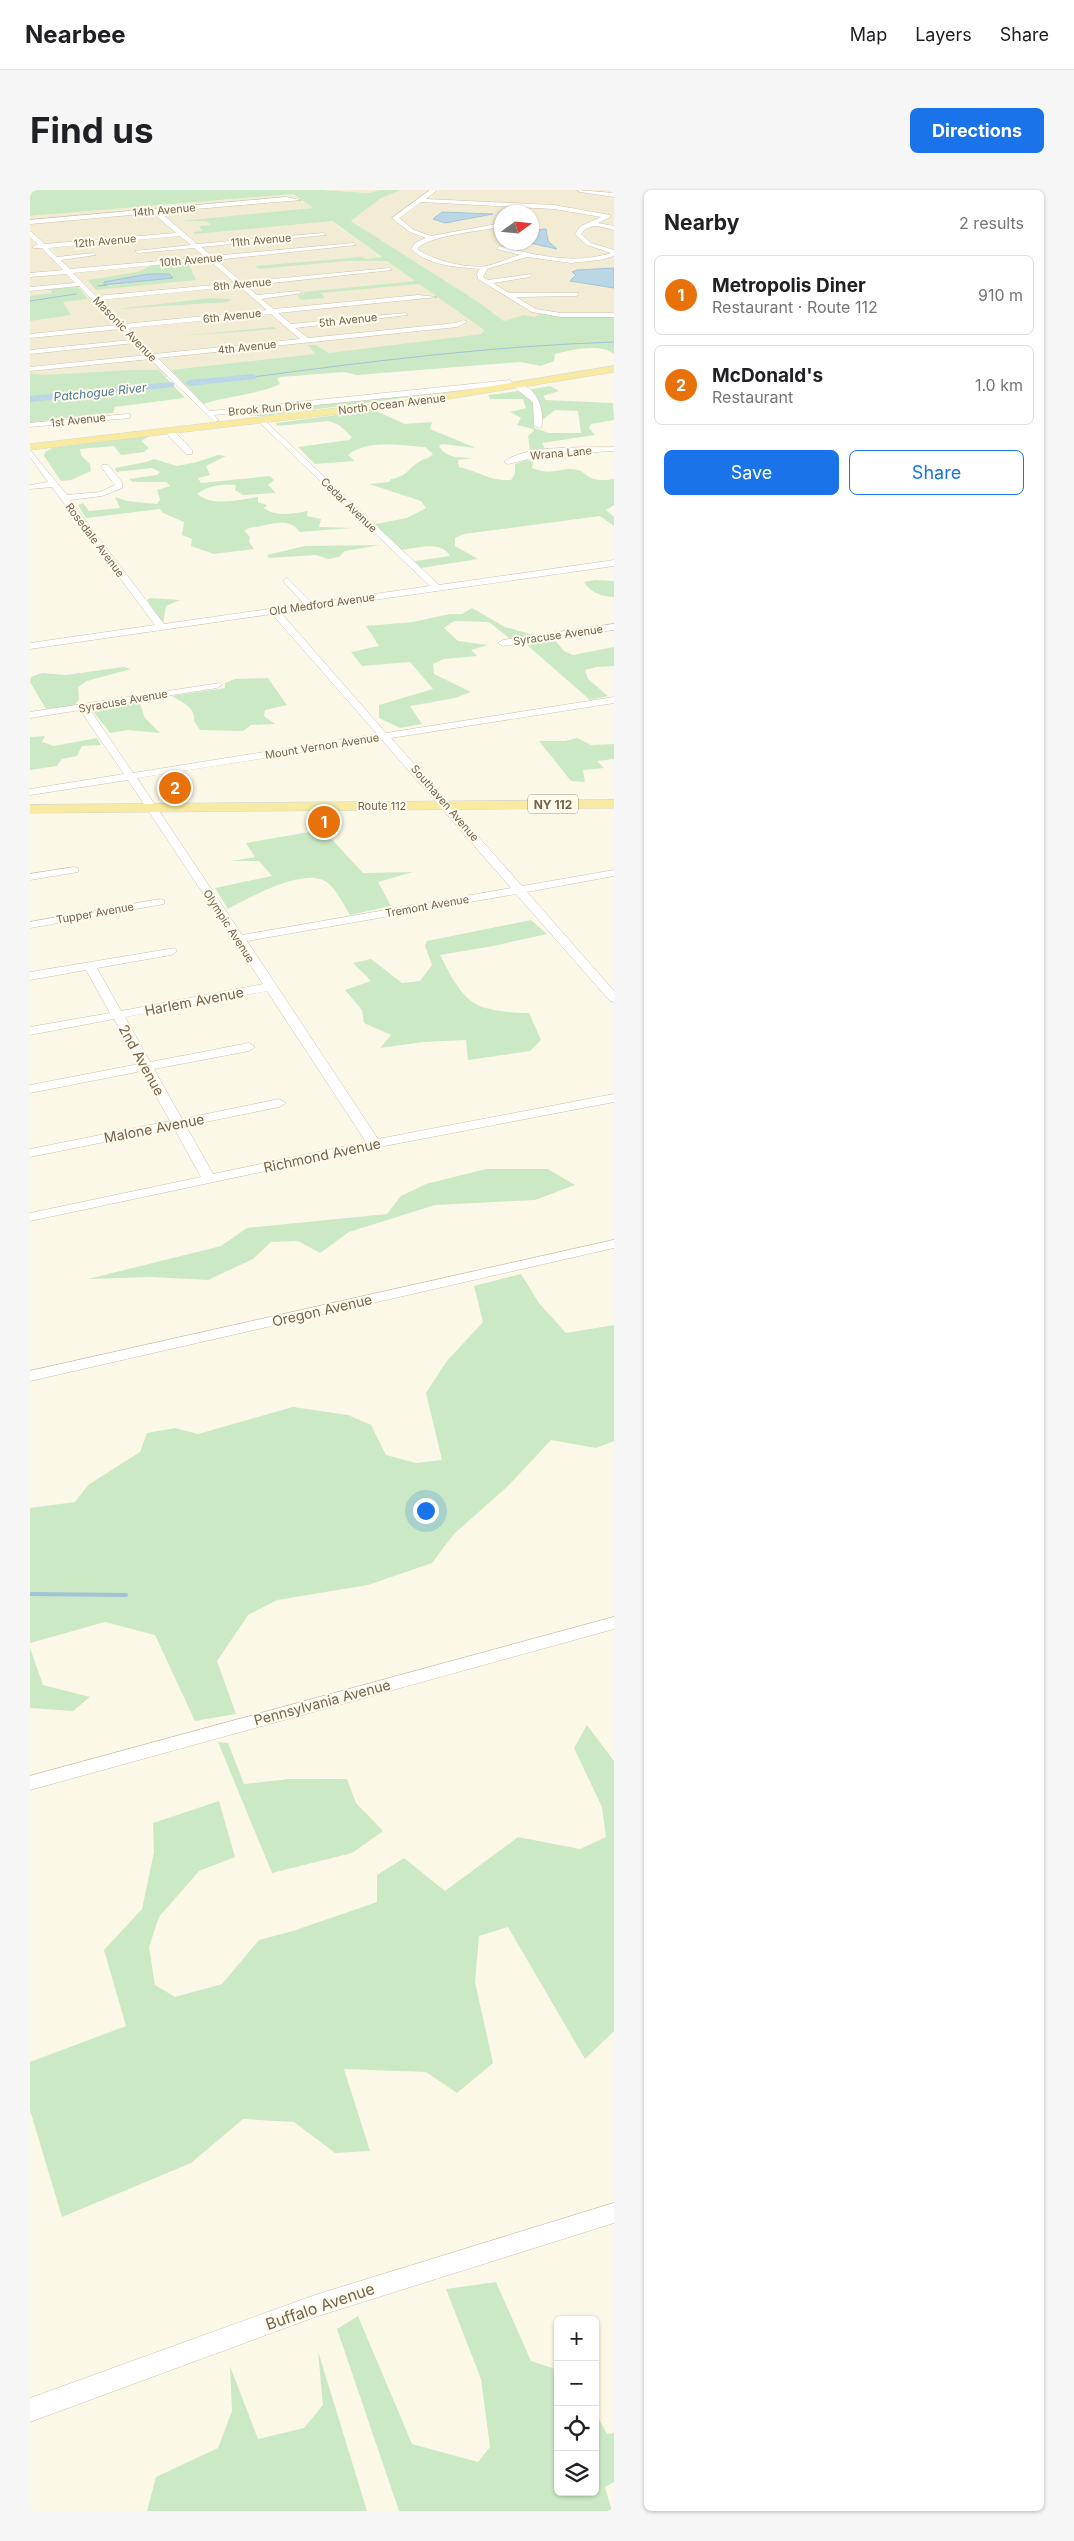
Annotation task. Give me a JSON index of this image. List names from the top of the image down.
{
  "streets": {
    "main road": ["North Ocean Avenue", "NY 112", "Route 112"],
    "street": [
      "14th Avenue",
      "11th Avenue",
      "12th Avenue",
      "10th Avenue",
      "8th Avenue",
      "6th Avenue",
      "5th Avenue",
      "Masonic Avenue",
      "4th Avenue",
      "Brook Run Drive",
      "1st Avenue",
      "Wrana Lane",
      "Cedar Avenue",
      "Rosedale Avenue",
      "Old Medford Avenue",
      "Syracuse Avenue",
      "Mount Vernon Avenue",
      "Southaven Avenue",
      "Tremont Avenue",
      "Tupper Avenue",
      "Olympic Avenue",
      "Harlem Avenue",
      "2nd Avenue",
      "Malone Avenue",
      "Richmond Avenue",
      "Oregon Avenue",
      "Pennsylvania Avenue",
      "Buffalo Avenue"
    ]
  },
  "crossings": [
    ["12th Avenue", "Masonic Avenue"],
    ["10th Avenue", "Masonic Avenue"],
    ["8th Avenue", "Masonic Avenue"],
    ["6th Avenue", "Masonic Avenue"],
    ["Masonic Avenue", "4th Avenue"],
    ["Masonic Avenue", "North Ocean Avenue"],
    ["Masonic Avenue", "Brook Run Drive"],
    ["North Ocean Avenue", "Brook Run Drive"],
    ["North Ocean Avenue", "Cedar Avenue"],
    ["Cedar Avenue", "Old Medford Avenue"],
    ["Rosedale Avenue", "Old Medford Avenue"],
    ["Old Medford Avenue", "Southaven Avenue"],
    ["Syracuse Avenue", "Olympic Avenue"],
    ["Mount Vernon Avenue", "Southaven Avenue"],
    ["Mount Vernon Avenue", "Olympic Avenue"],
    ["Southaven Avenue", "Route 112"],
    ["Southaven Avenue", "Tremont Avenue"],
    ["Route 112", "Olympic Avenue"],
    ["Tremont Avenue", "Olympic Avenue"],
    ["Olympic Avenue", "Harlem Avenue"],
    ["Olympic Avenue", "Richmond Avenue"],
    ["Harlem Avenue", "2nd Avenue"],
    ["2nd Avenue", "Malone Avenue"],
    ["2nd Avenue", "Richmond Avenue"]
  ],
  "water": ["Patchogue River"],
  "north": "right",
  "page": {
    "header": "Nearbee",
    "nav": ["Map", "Layers", "Share"],
    "buttons": [
      "Directions",
      ["Save", "Share"]
    ],
    "title": "Find us",
    "heading": ["Nearby", "2 results"],
    "list": [
      {
        "mark": "1",
        "name": "Metropolis Diner",
        "note": "Restaurant · Route 112",
        "value": "910 m"
      },
      {
        "mark": "2",
        "name": "McDonald's",
        "note": "Restaurant",
        "value": "1.0 km"
      }
    ],
    "pins": ["2", "1"],
    "map_buttons": ["+", "−"]
  }
}
